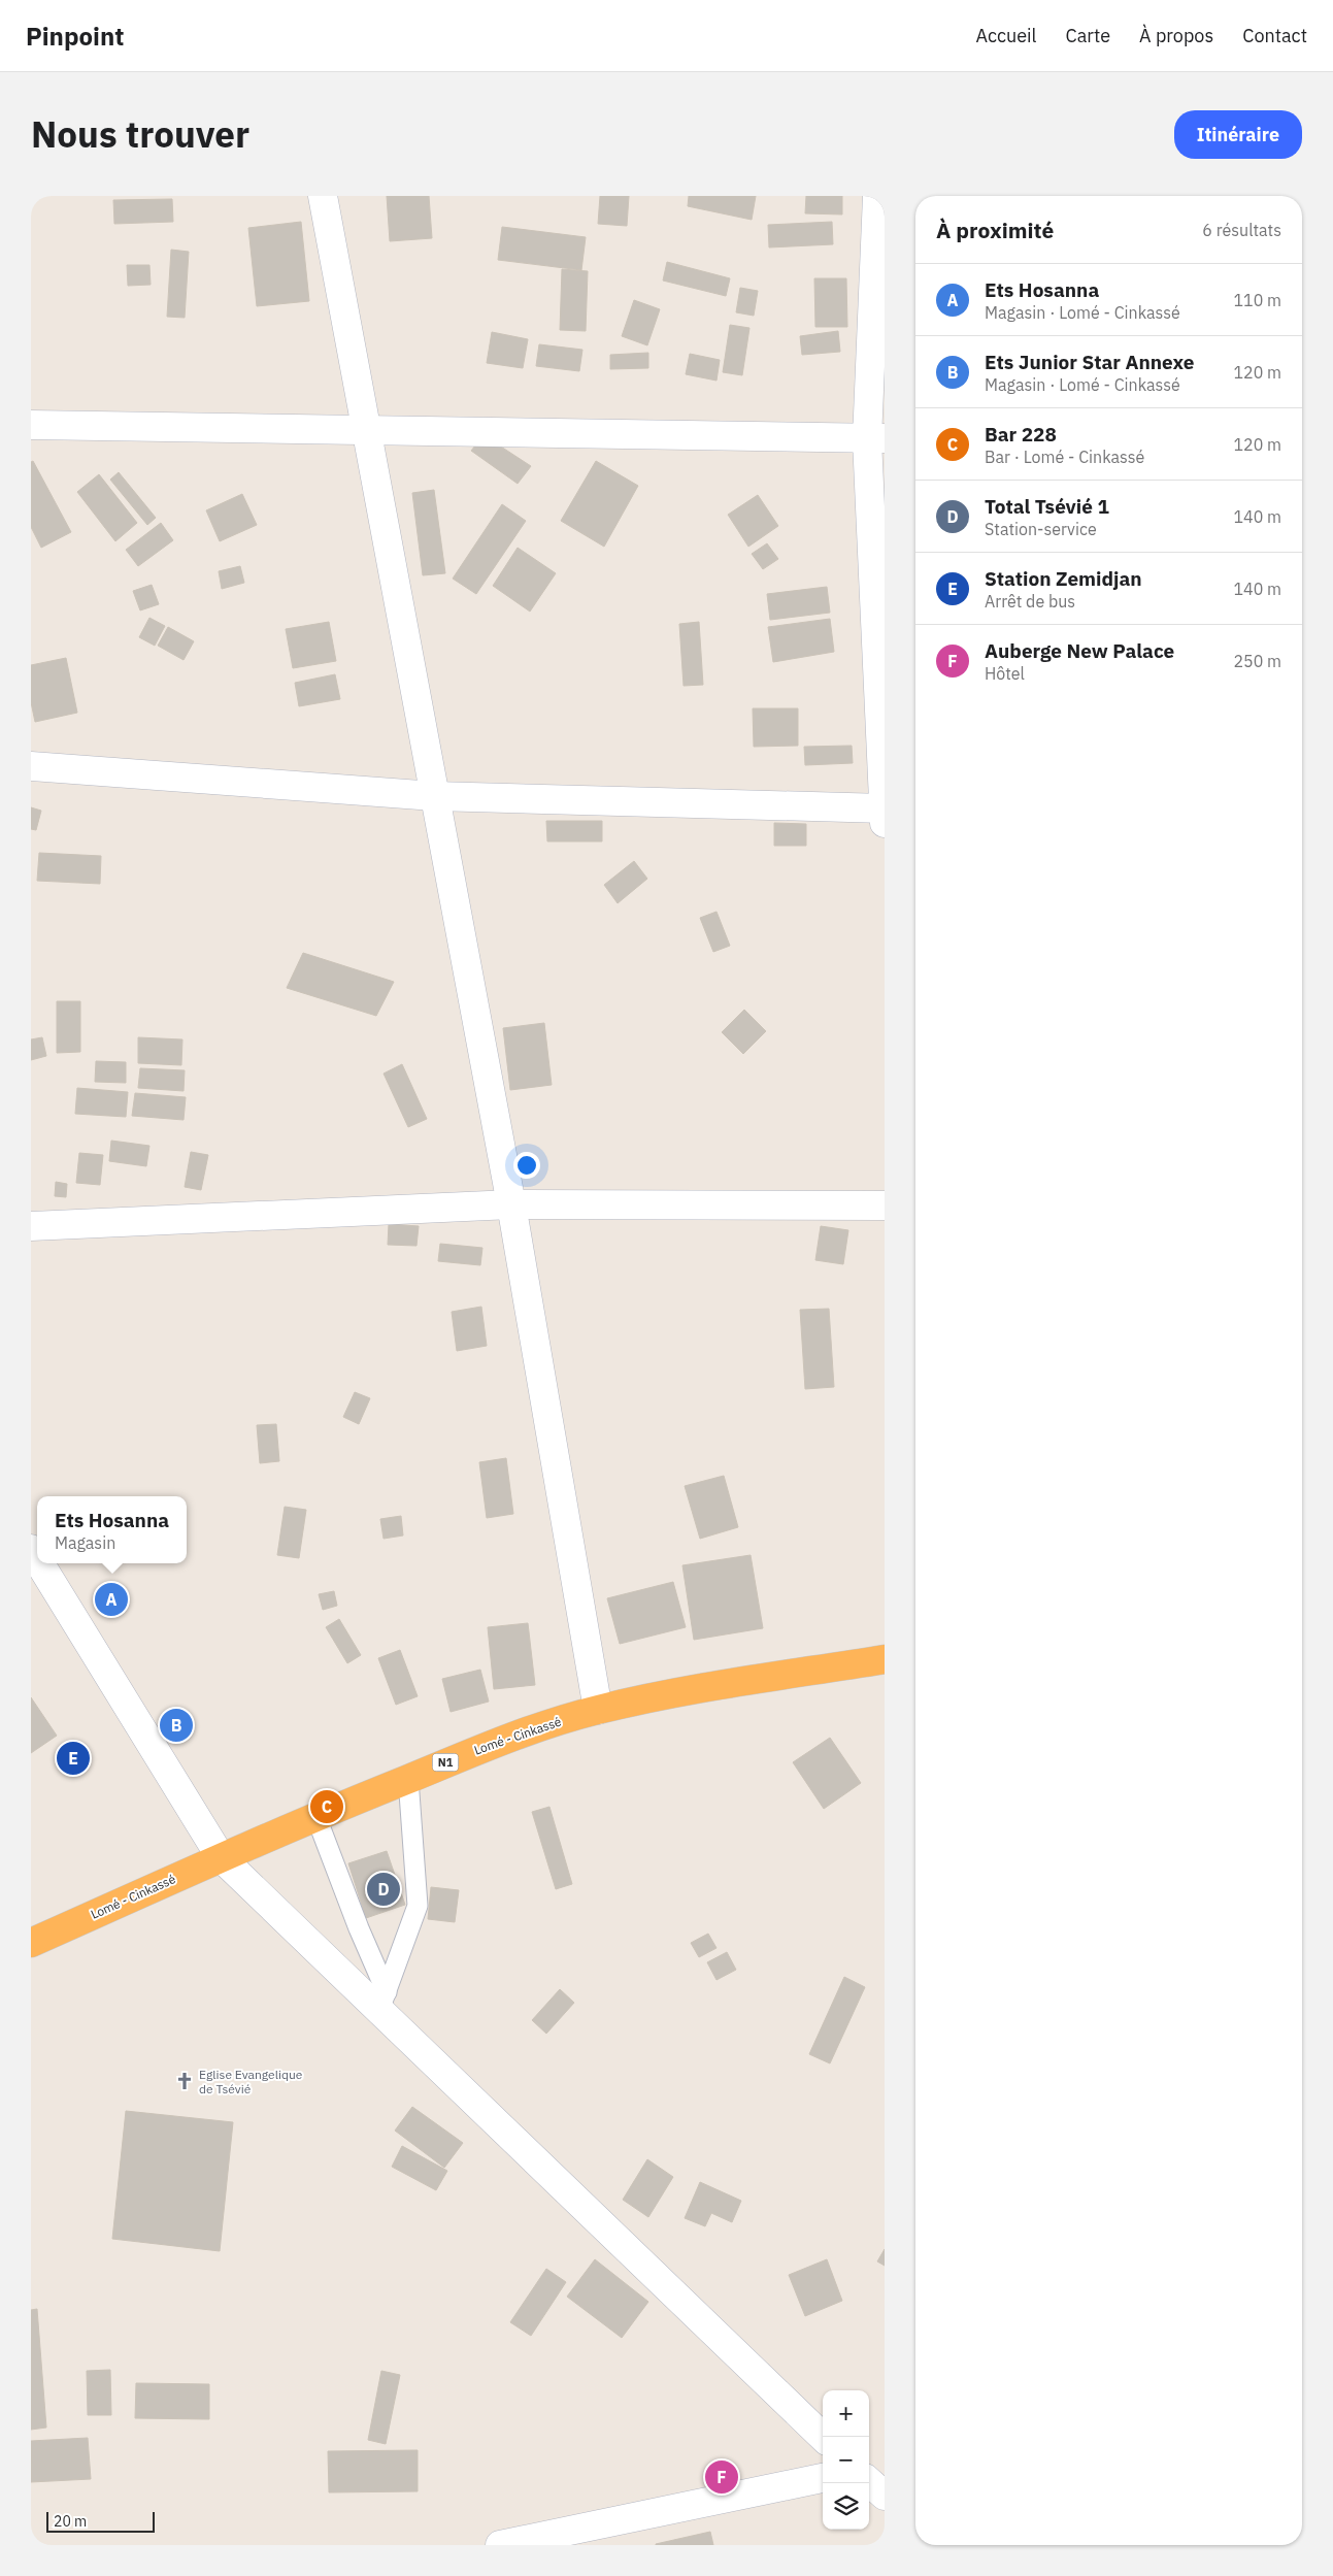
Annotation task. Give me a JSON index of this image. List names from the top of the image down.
{
  "streets": {
    "highway": ["Lomé - Cinkassé", "N1"]
  },
  "places": {
    "church": ["Eglise Evangelique de Tsévié"]
  },
  "scale_bar": "20 m",
  "page": {
    "header": "Pinpoint",
    "nav": [
      "Accueil",
      "Carte",
      "À propos",
      "Contact"
    ],
    "title": "Nous trouver",
    "buttons": "Itinéraire",
    "heading": ["À proximité", "6 résultats"],
    "list": [
      {
        "mark": "A",
        "name": "Ets Hosanna",
        "note": "Magasin · Lomé - Cinkassé",
        "value": "110 m"
      },
      {
        "mark": "B",
        "name": "Ets Junior Star Annexe",
        "note": "Magasin · Lomé - Cinkassé",
        "value": "120 m"
      },
      {
        "mark": "C",
        "name": "Bar 228",
        "note": "Bar · Lomé - Cinkassé",
        "value": "120 m"
      },
      {
        "mark": "D",
        "name": "Total Tsévié 1",
        "note": "Station-service",
        "value": "140 m"
      },
      {
        "mark": "E",
        "name": "Station Zemidjan",
        "note": "Arrêt de bus",
        "value": "140 m"
      },
      {
        "mark": "F",
        "name": "Auberge New Palace",
        "note": "Hôtel",
        "value": "250 m"
      }
    ],
    "popup": ["Ets Hosanna", "Magasin"],
    "pins": [
      "A",
      "B",
      "E",
      "C",
      "D",
      "F"
    ],
    "map_buttons": ["+", "−"],
    "scale": "20 m"
  }
}
